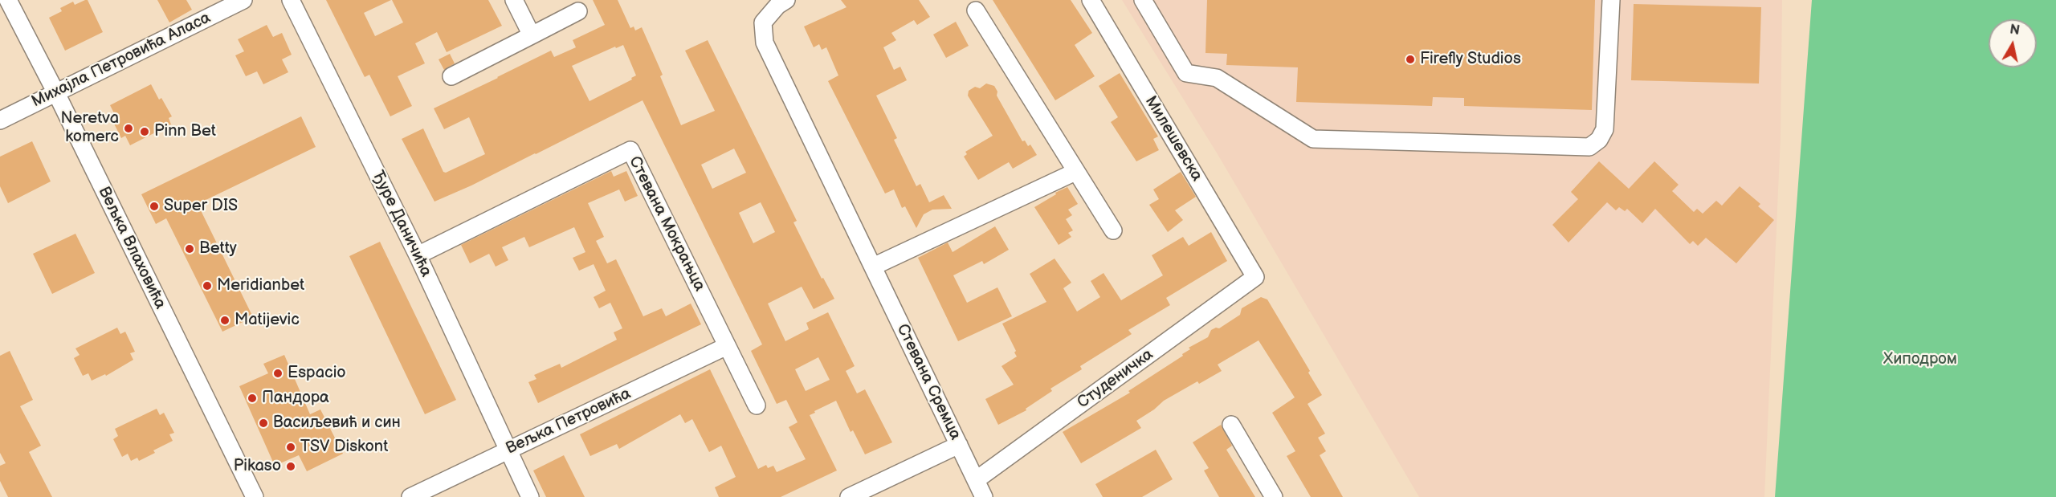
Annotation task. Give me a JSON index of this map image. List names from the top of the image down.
{
  "streets": {
    "street": [
      "Михајла Петровића Аласа",
      "Милешевска",
      "Ђуре Даничића",
      "Стевана Мокрањца",
      "Вељка Влаховића",
      "Студеничка",
      "Стевана Сремца",
      "Вељка Петровића"
    ]
  },
  "crossings": [
    ["Михајла Петровића Аласа", "Вељка Влаховића"],
    ["Милешевска", "Студеничка"],
    ["Ђуре Даничића", "Стевана Мокрањца"],
    ["Ђуре Даничића", "Вељка Петровића"],
    ["Стевана Мокрањца", "Вељка Петровића"],
    ["Студеничка", "Стевана Сремца"]
  ],
  "parks": ["Хиподром"],
  "places": [
    "Firefly Studios",
    "Neretva komerc",
    "Pinn Bet",
    "Super DIS",
    "Betty",
    "Meridianbet",
    "Matijevic",
    "Espacio",
    "Пандора",
    "Васиљевић и син",
    "TSV Diskont",
    "Pikaso"
  ],
  "north": "top"
}
